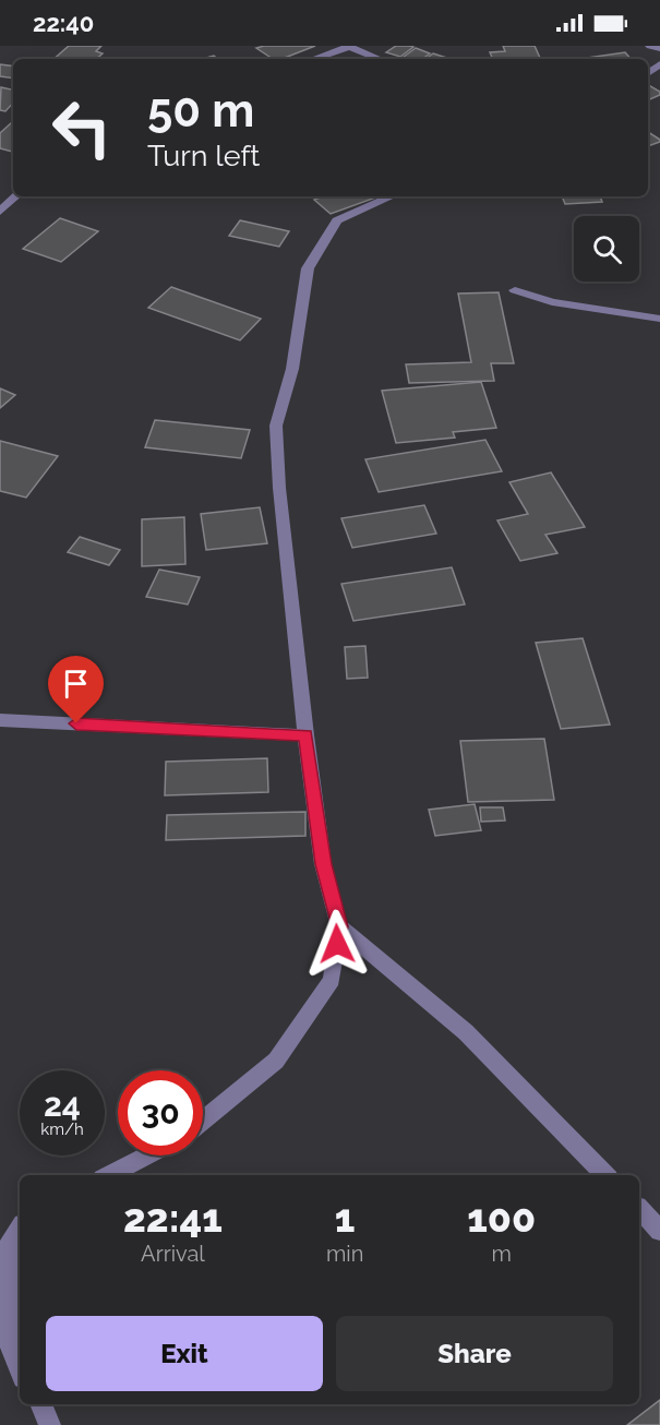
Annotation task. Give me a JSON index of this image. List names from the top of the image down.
{
  "page": {
    "status": "22:40",
    "turn": ["50 m", "Turn left"],
    "speed": "24 km/h",
    "limit": "30",
    "eta": [
      "22:41",
      "Arrival",
      "1",
      "min",
      "100",
      "m"
    ],
    "buttons": ["Exit", "Share"]
  }
}
